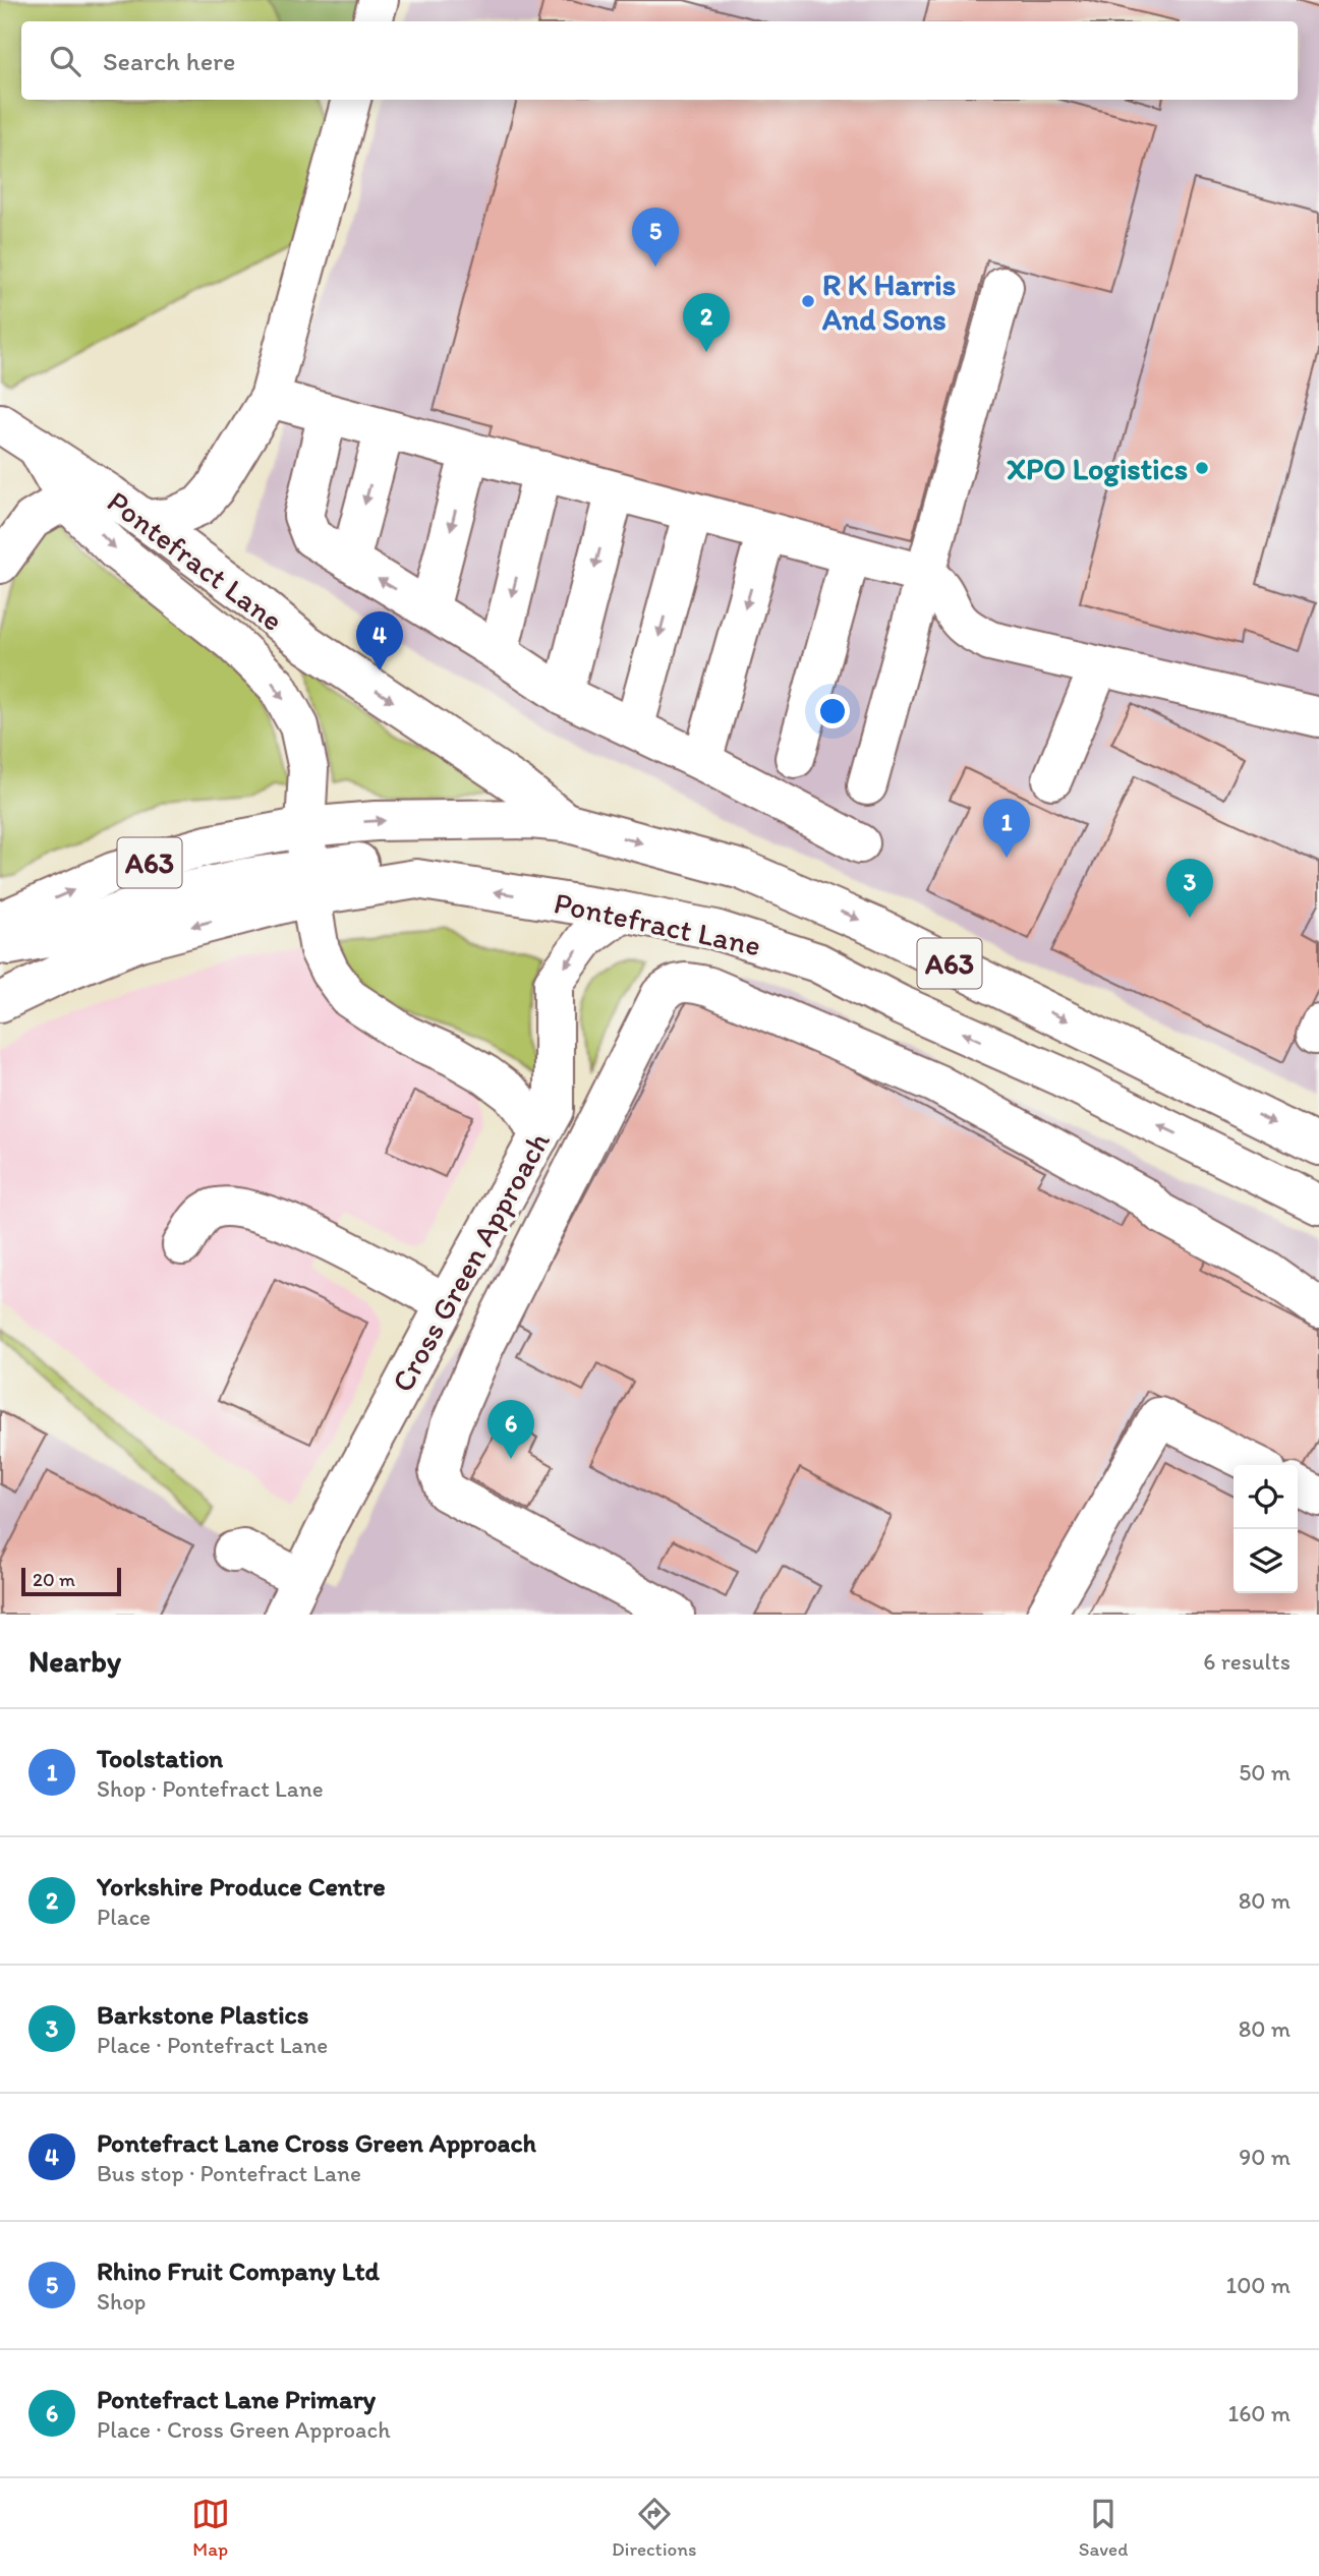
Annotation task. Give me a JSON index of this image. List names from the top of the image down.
{
  "streets": {
    "main road": ["Pontefract Lane", "A63", "Cross Green Approach"]
  },
  "crossings": [
    ["Pontefract Lane", "A63"],
    ["Pontefract Lane", "Cross Green Approach"]
  ],
  "places": ["R K Harris And Sons", "XPO Logistics"],
  "scale_bar": "20 m",
  "page": {
    "search": "Search here",
    "pins": [
      "5",
      "2",
      "4",
      "1",
      "3",
      "6"
    ],
    "scale": "20 m",
    "heading": ["Nearby", "6 results"],
    "list": [
      {
        "mark": "1",
        "name": "Toolstation",
        "note": "Shop · Pontefract Lane",
        "value": "50 m"
      },
      {
        "mark": "2",
        "name": "Yorkshire Produce Centre",
        "note": "Place",
        "value": "80 m"
      },
      {
        "mark": "3",
        "name": "Barkstone Plastics",
        "note": "Place · Pontefract Lane",
        "value": "80 m"
      },
      {
        "mark": "4",
        "name": "Pontefract Lane Cross Green Approach",
        "note": "Bus stop · Pontefract Lane",
        "value": "90 m"
      },
      {
        "mark": "5",
        "name": "Rhino Fruit Company Ltd",
        "note": "Shop",
        "value": "100 m"
      },
      {
        "mark": "6",
        "name": "Pontefract Lane Primary",
        "note": "Place · Cross Green Approach",
        "value": "160 m"
      }
    ],
    "nav": ["Map", "Directions", "Saved"]
  }
}
